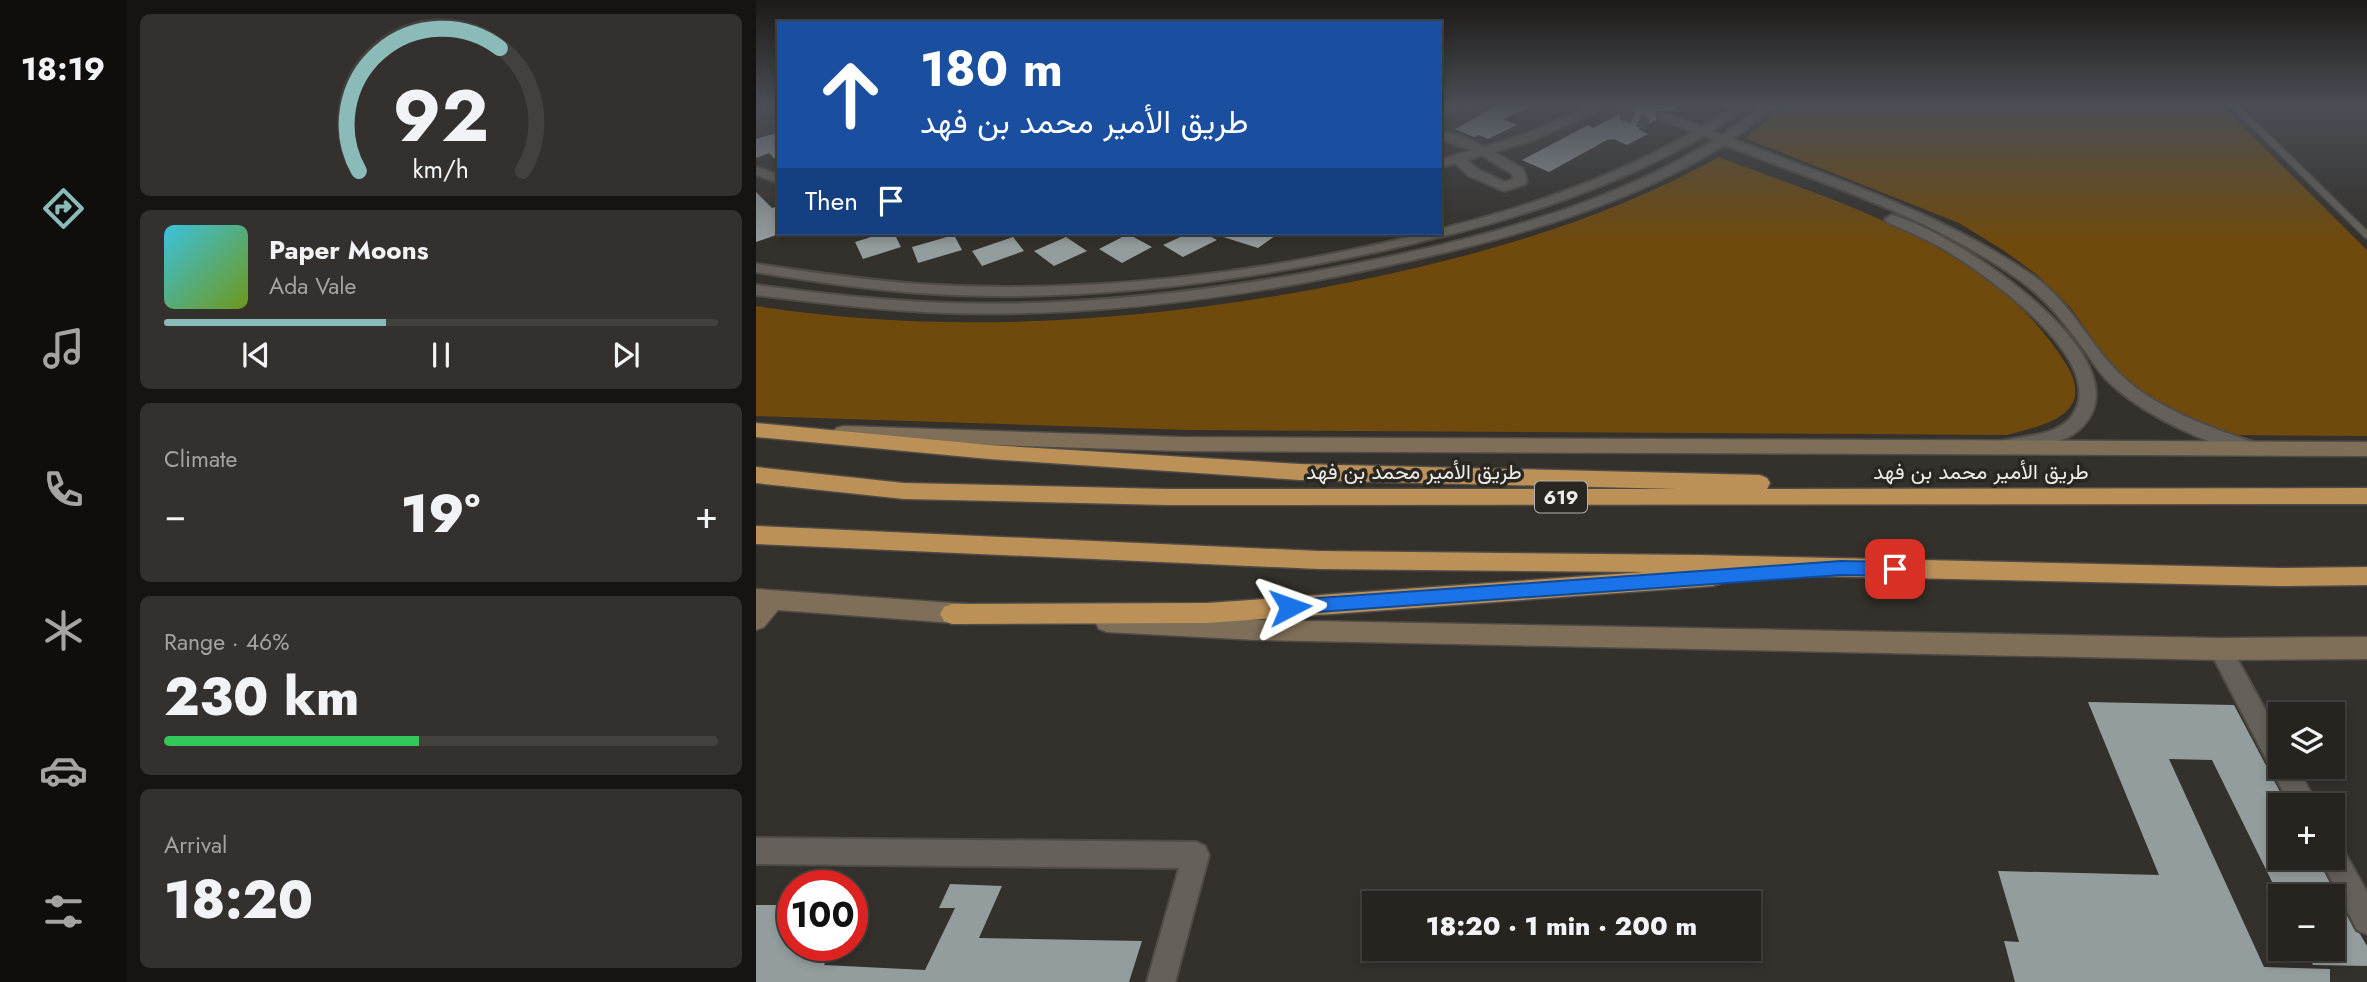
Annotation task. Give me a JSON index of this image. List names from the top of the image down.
{
  "streets": {
    "highway": ["طريق الأمير محمد بن فهد", "619"]
  },
  "page": {
    "tabs": "18:19",
    "turn": ["180 m", "طريق الأمير محمد بن فهد"],
    "then": "Then",
    "song": ["Paper Moons", "Ada Vale"],
    "tile": [
      "Climate",
      ["Range · 46%", "230 km"],
      ["Arrival", "18:20"]
    ],
    "heat": ["−", "19°", "+"],
    "map_buttons": ["+", "−"],
    "limit": "100",
    "trip": "18:20 · 1 min · 200 m",
    "gauge": ["92", "km/h"]
  }
}
